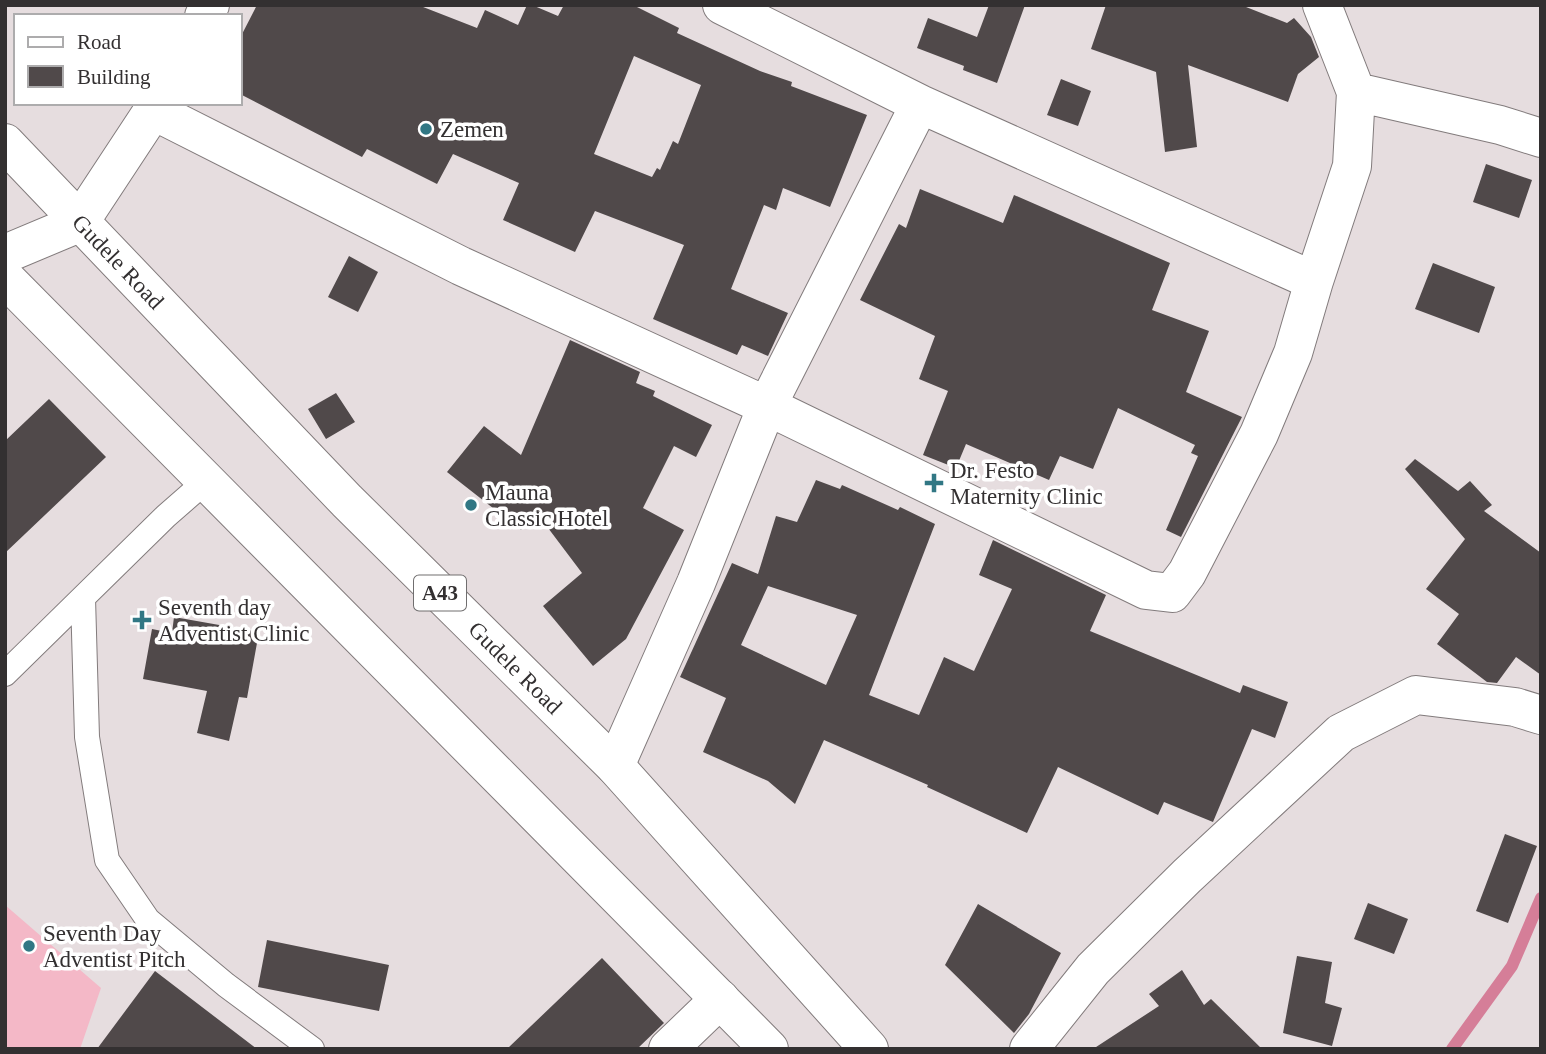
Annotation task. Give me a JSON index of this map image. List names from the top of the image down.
{
  "streets": {
    "main road": ["Gudele Road", "A43"]
  },
  "places": {
    "other": ["Zemen", "Mauna Classic Hotel", "Seventh Day Adventist Pitch"],
    "health": ["Dr. Festo Maternity Clinic", "Seventh day Adventist Clinic"]
  },
  "legend": ["Road", "Building"]
}
